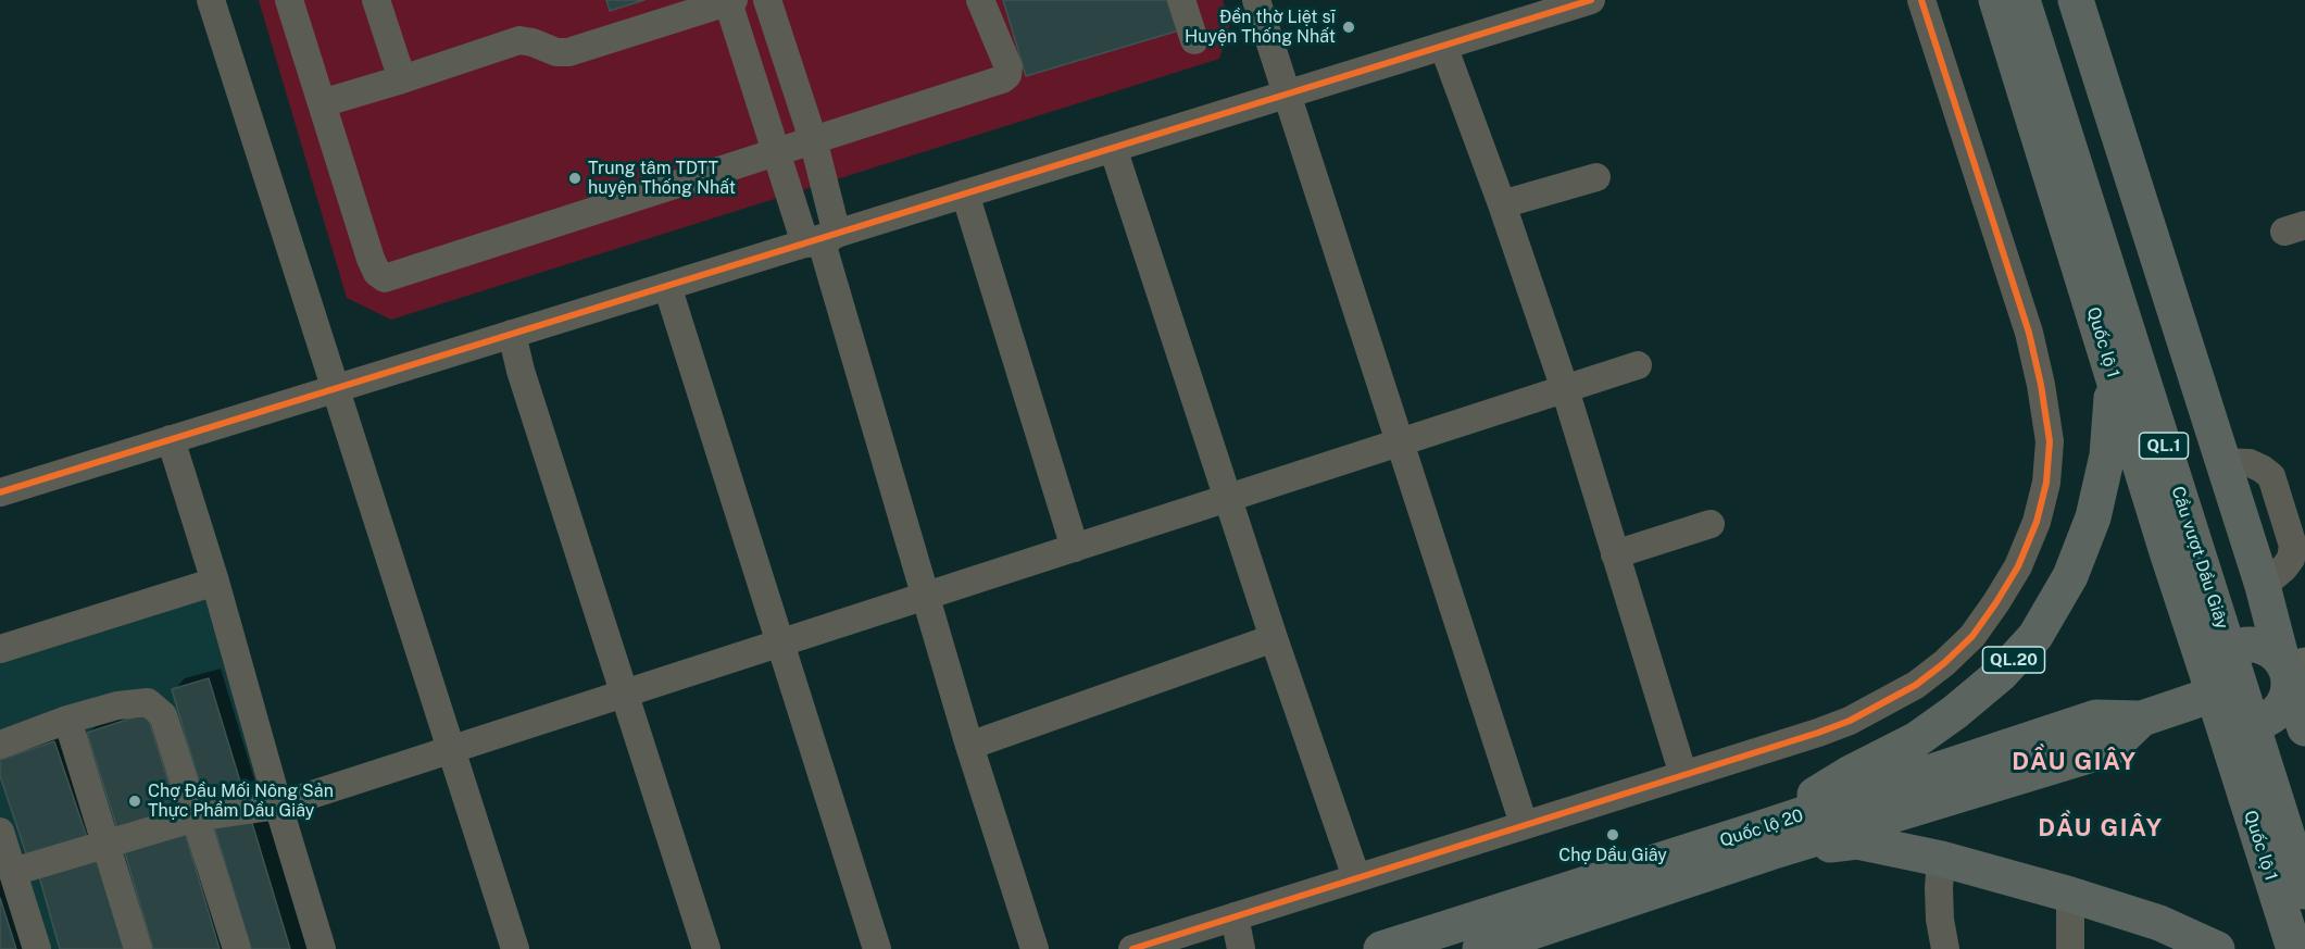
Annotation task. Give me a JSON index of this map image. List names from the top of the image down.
{
  "streets": {
    "highway": [
      "Quốc lộ 1",
      "QL.1",
      "Cầu vượt Dầu Giây",
      "QL.20",
      "Quốc lộ 20"
    ]
  },
  "crossings": [
    ["Quốc lộ 1", "QL.1"],
    ["Quốc lộ 1", "QL.20"],
    ["Quốc lộ 1", "Quốc lộ 20"],
    ["QL.1", "Quốc lộ 20"],
    ["QL.20", "Quốc lộ 20"]
  ],
  "districts": ["DẦU GIÂY", "DẦU GIÂY"],
  "places": [
    "Đền thờ Liệt sĩ Huyện Thống Nhất",
    "Trung tâm TDTT huyện Thống Nhất",
    "Chợ Đầu Mối Nông Sản Thực Phẩm Dầu Giây",
    "Chợ Dầu Giây"
  ]
}
